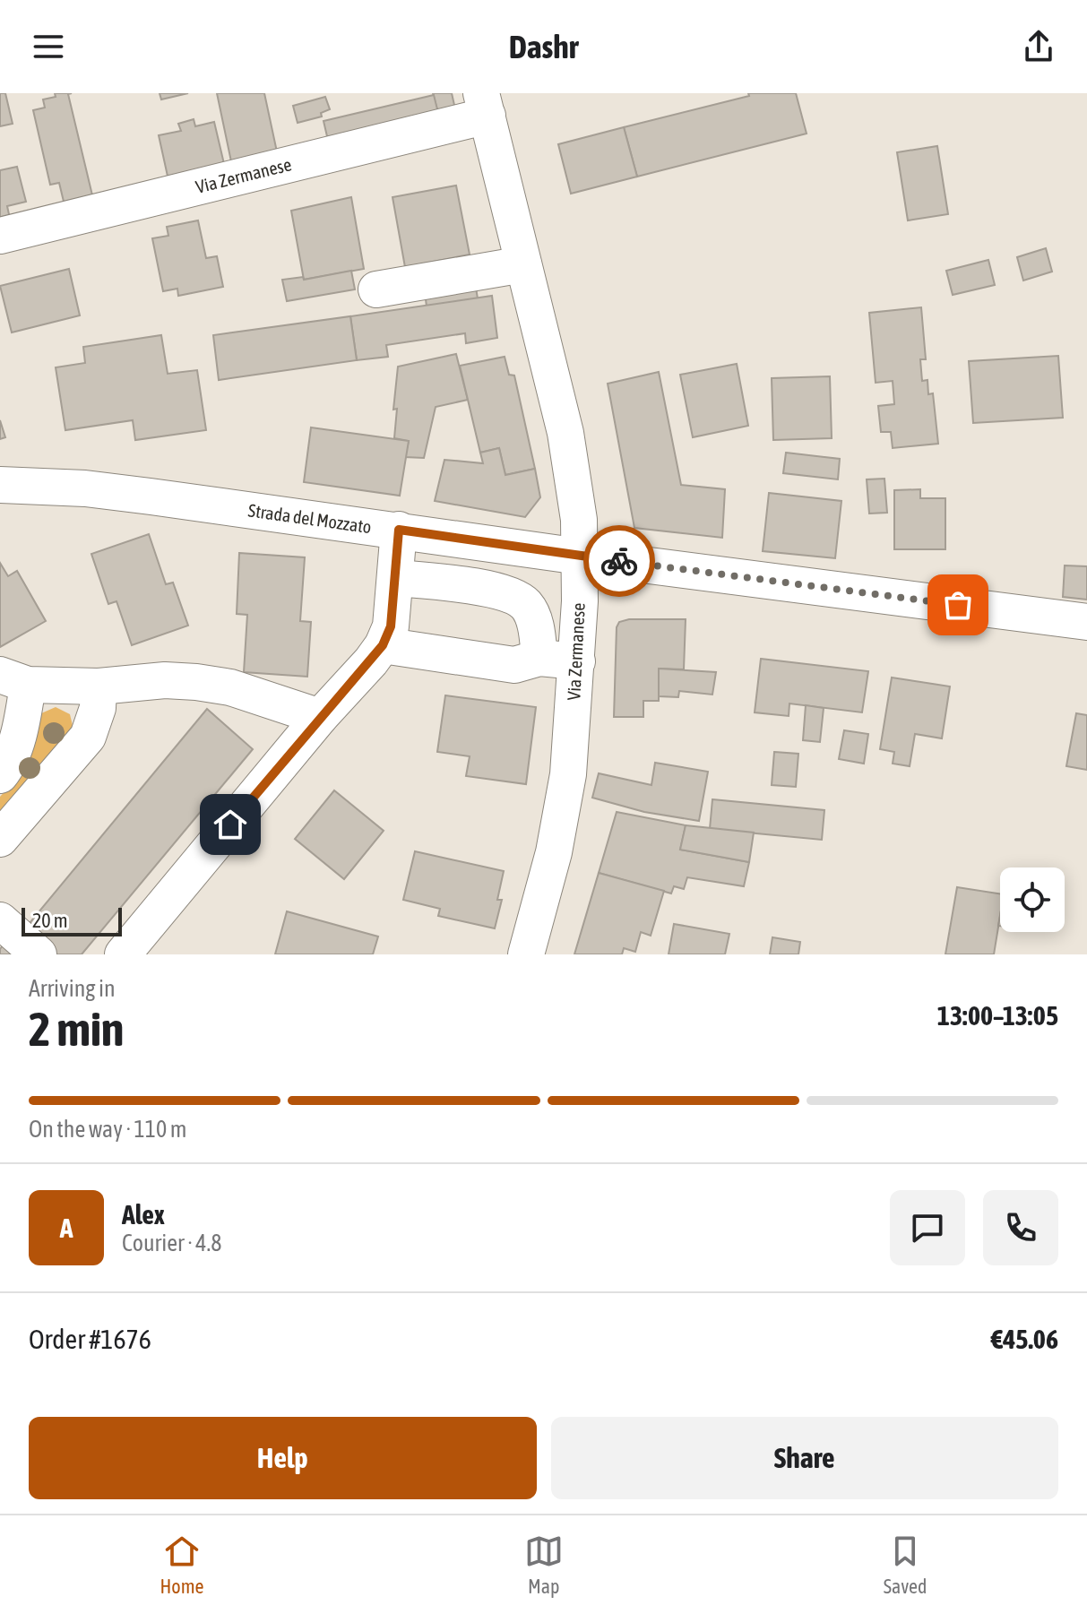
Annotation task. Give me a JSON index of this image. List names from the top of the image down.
{
  "streets": {
    "street": ["Via Zermanese", "Strada del Mozzato"]
  },
  "crossings": [
    ["Via Zermanese", "Strada del Mozzato"]
  ],
  "scale_bar": "20 m",
  "page": {
    "header": "Dashr",
    "scale": "20 m",
    "heading": ["2 min", "Arriving in", "13:00–13:05"],
    "panel": [
      "Alex",
      "Courier · 4.8",
      "Order #1676",
      "€45.06"
    ],
    "bar": "On the way · 110 m",
    "round": "A",
    "buttons": ["Help", "Share"],
    "tabs": ["Home", "Map", "Saved"]
  }
}
